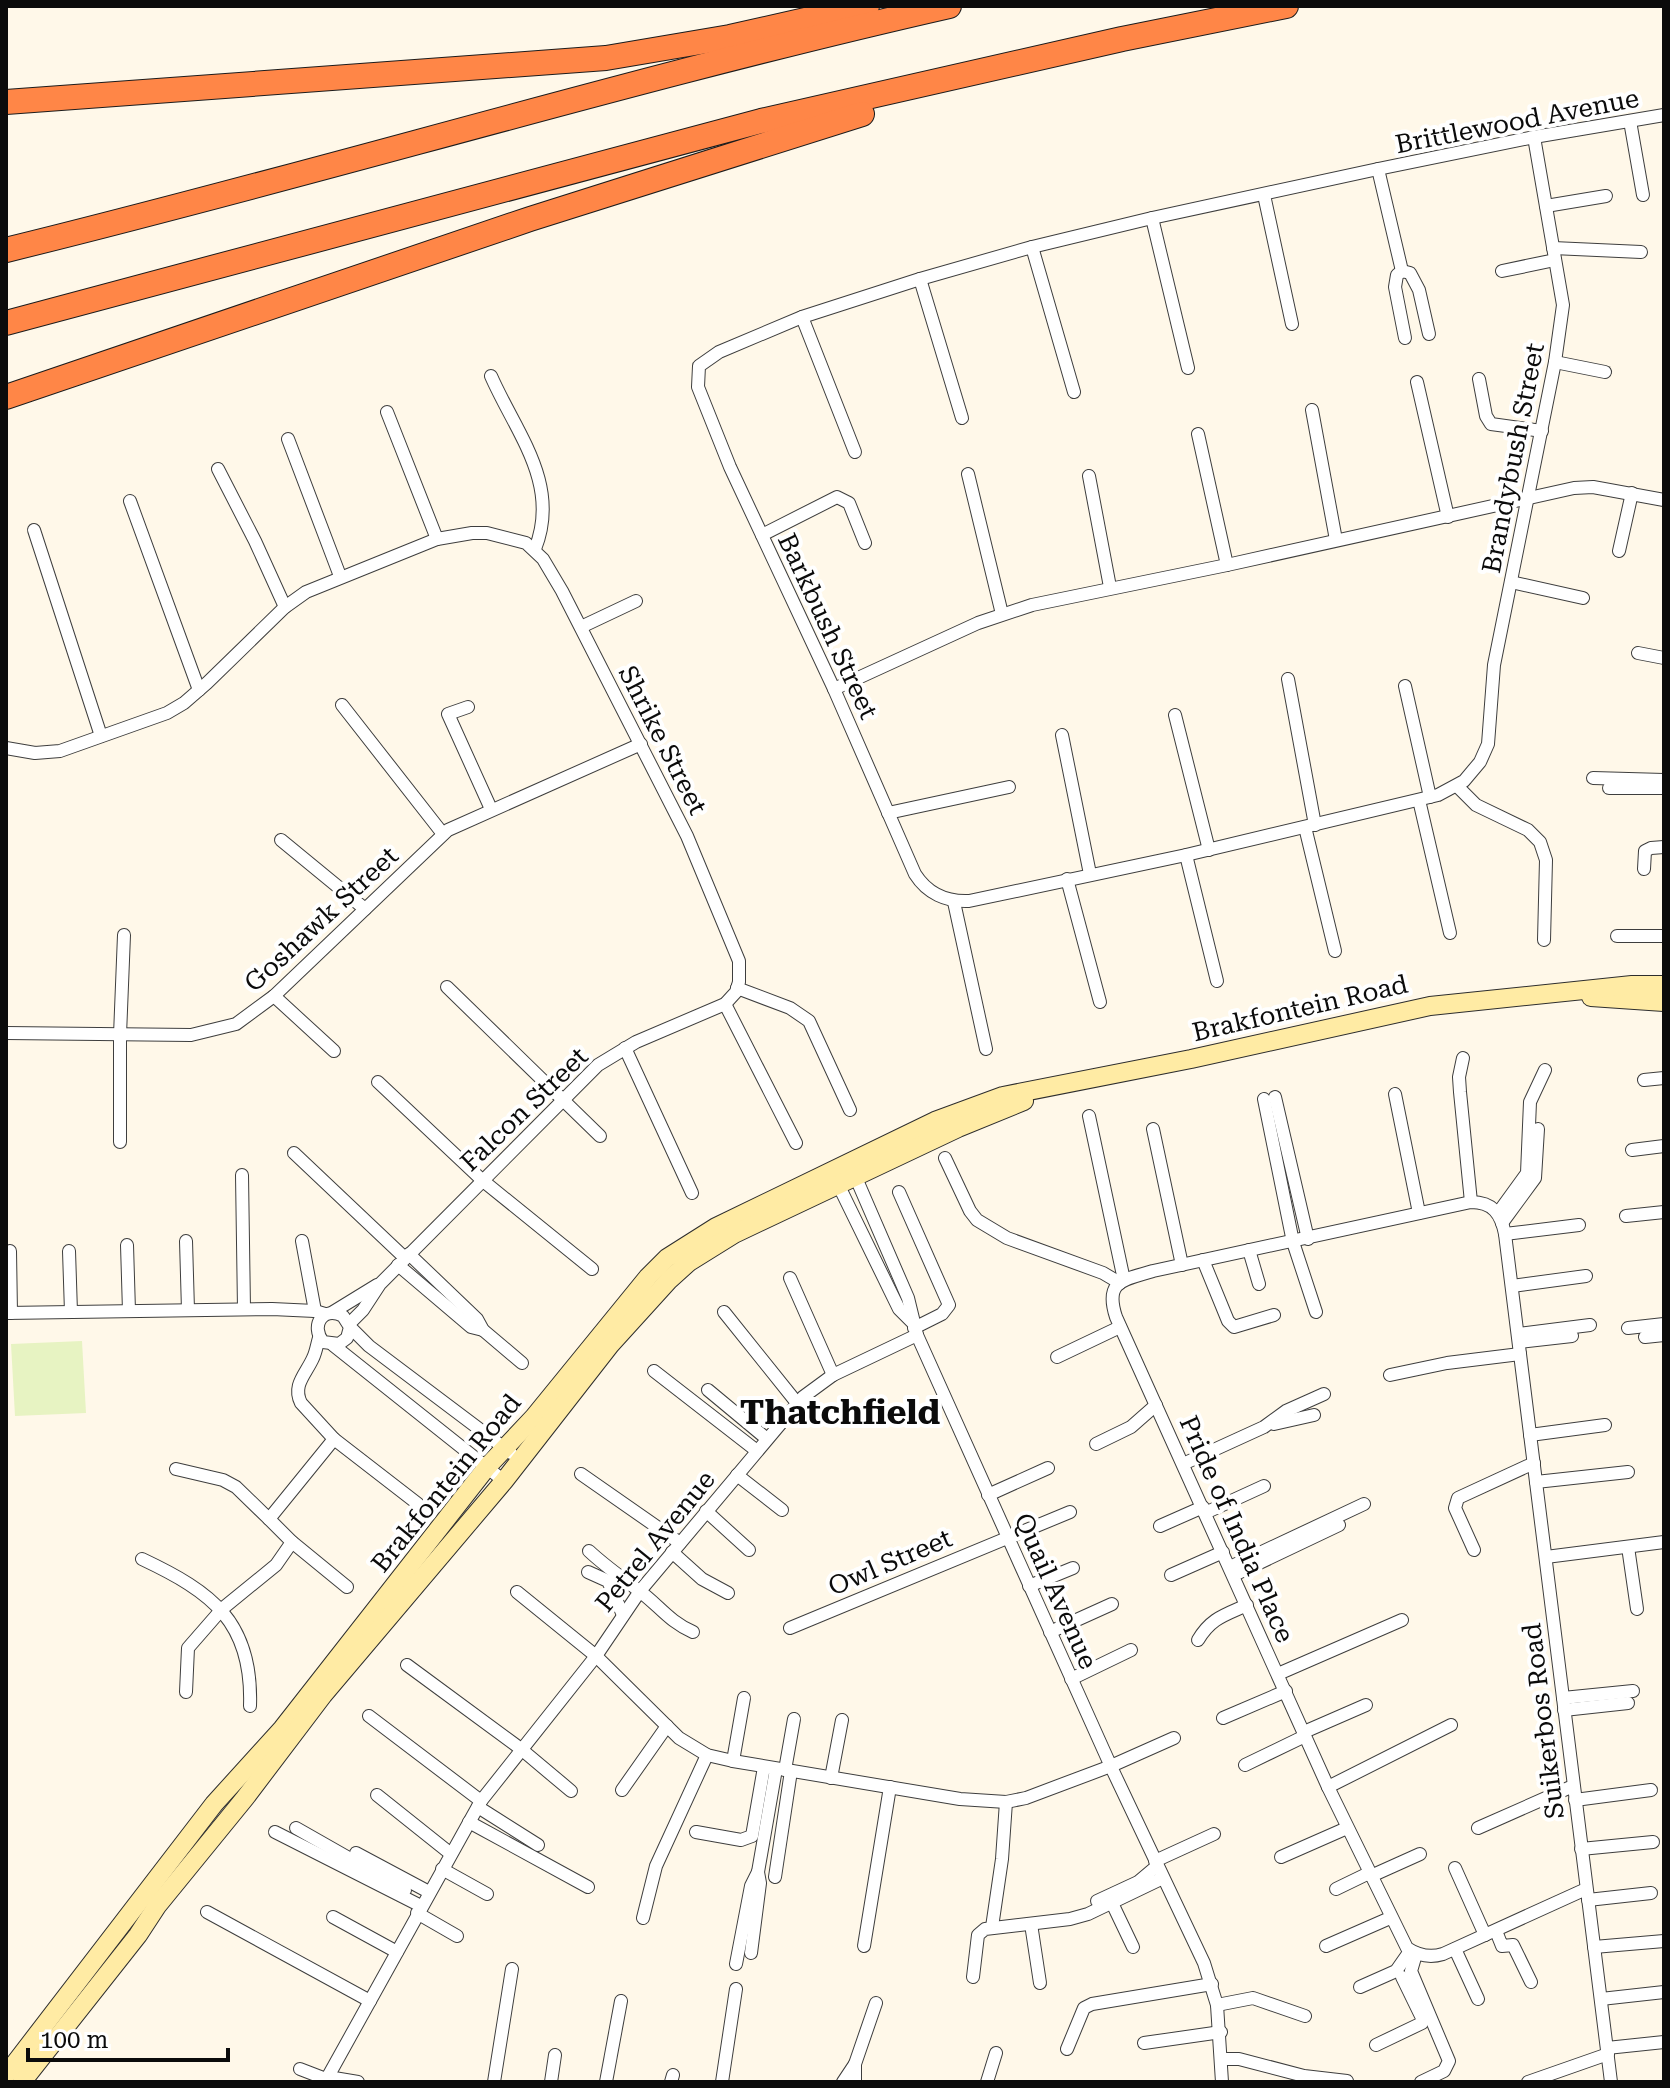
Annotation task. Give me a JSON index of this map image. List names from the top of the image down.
{
  "streets": {
    "street": [
      "Brittlewood Avenue",
      "Brandybush Street",
      "Barkbush Street",
      "Shrike Street",
      "Goshawk Street",
      "Brakfontein Road",
      "Falcon Street",
      "Pride of India Place",
      "Petrel Avenue",
      "Owl Street",
      "Quail Avenue",
      "Suikerbos Road"
    ]
  },
  "crossings": [
    ["Brittlewood Avenue", "Brandybush Street"],
    ["Brittlewood Avenue", "Barkbush Street"],
    ["Shrike Street", "Goshawk Street"],
    ["Brakfontein Road", "Quail Avenue"],
    ["Petrel Avenue", "Quail Avenue"],
    ["Owl Street", "Quail Avenue"]
  ],
  "districts": ["Thatchfield"],
  "scale_bar": "100 m"
}
